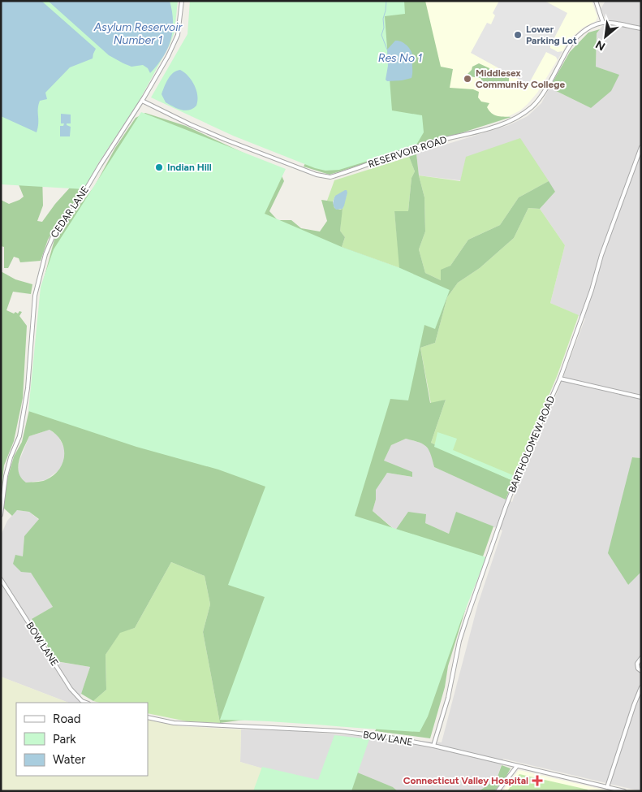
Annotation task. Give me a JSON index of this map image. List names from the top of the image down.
{
  "streets": {
    "street": [
      "RESERVOIR ROAD",
      "CEDAR LANE",
      "BARTHOLOMEW ROAD",
      "BOW LANE"
    ]
  },
  "crossings": [
    ["RESERVOIR ROAD", "CEDAR LANE"],
    ["BARTHOLOMEW ROAD", "BOW LANE"]
  ],
  "water": ["Asylum Reservoir Number 1", "Res No 1"],
  "places": {
    "other": ["Lower Parking Lot", "Middlesex Community College", "Indian Hill"],
    "health": ["Connecticut Valley Hospital"]
  },
  "legend": ["Road", "Park", "Water"],
  "north": "bottom left"
}
